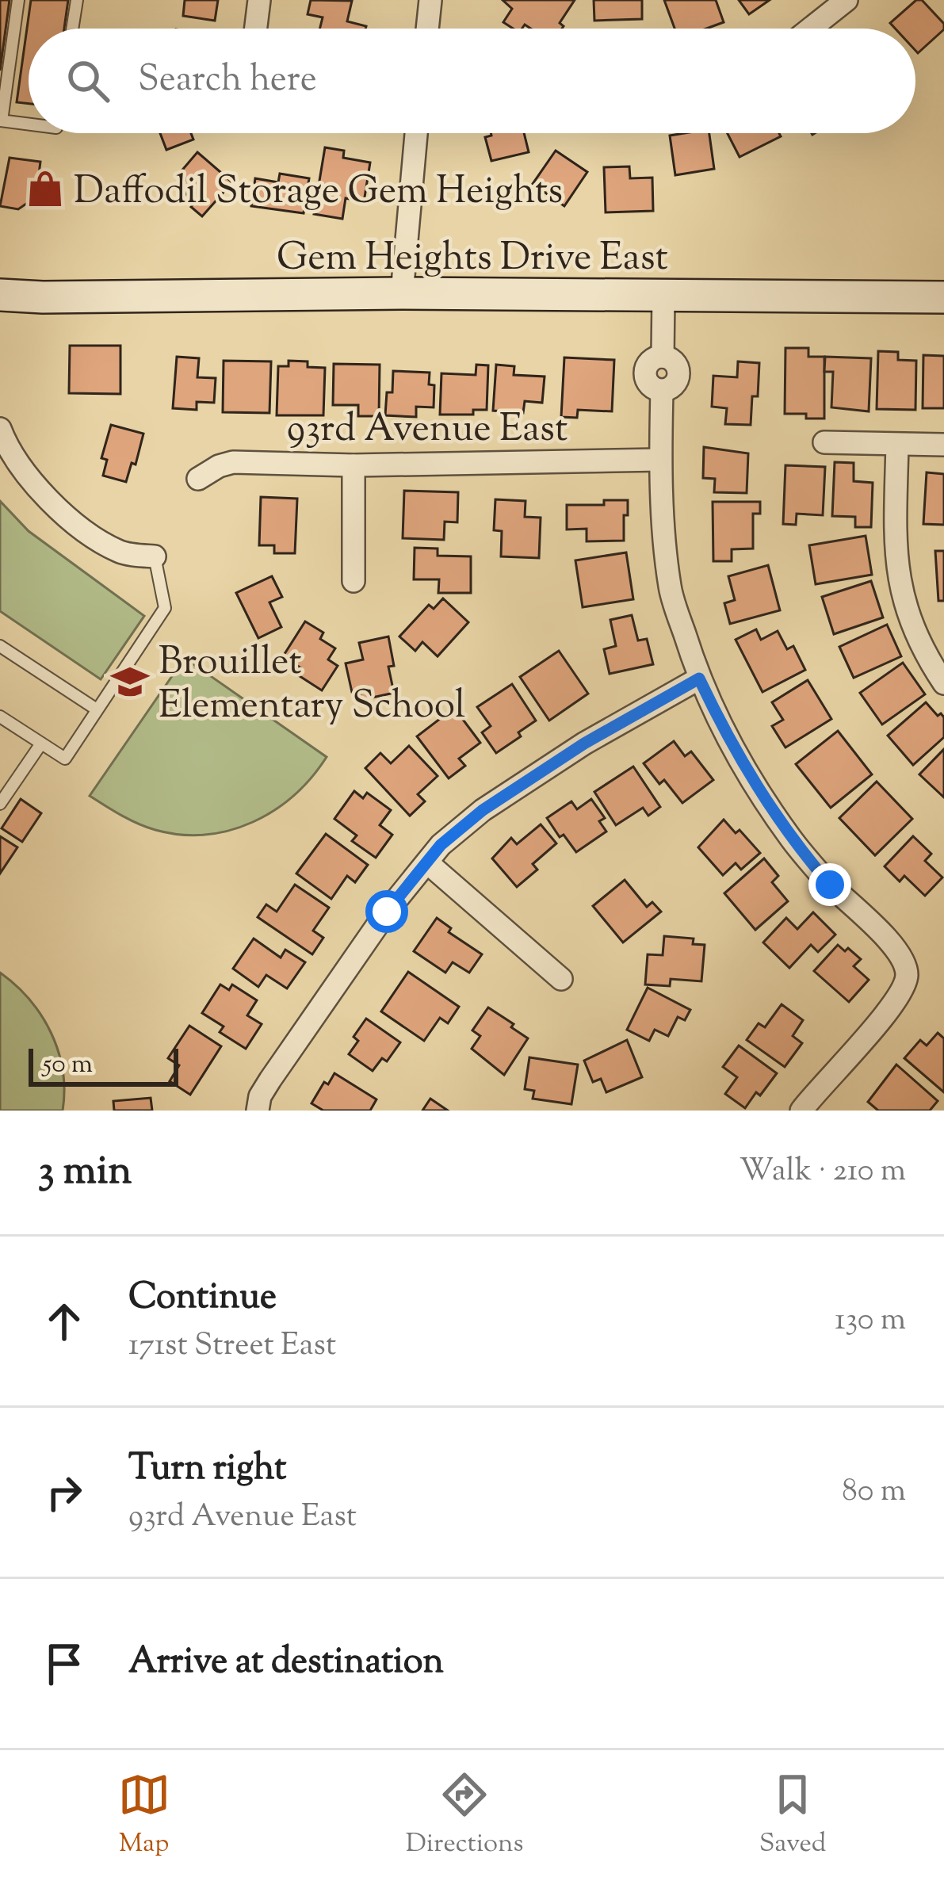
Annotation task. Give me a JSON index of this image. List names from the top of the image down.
{
  "streets": {
    "street": ["Gem Heights Drive East", "93rd Avenue East"]
  },
  "places": {
    "shop": ["Daffodil Storage Gem Heights"],
    "school or university": ["Brouillet Elementary School"]
  },
  "scale_bar": "50 m",
  "page": {
    "search": "Search here",
    "scale": "50 m",
    "heading": ["3 min", "Walk · 210 m"],
    "list": [
      ["Continue", "171st Street East", "130 m"],
      ["Turn right", "93rd Avenue East", "80 m"],
      "Arrive at destination"
    ],
    "nav": ["Map", "Directions", "Saved"]
  }
}
